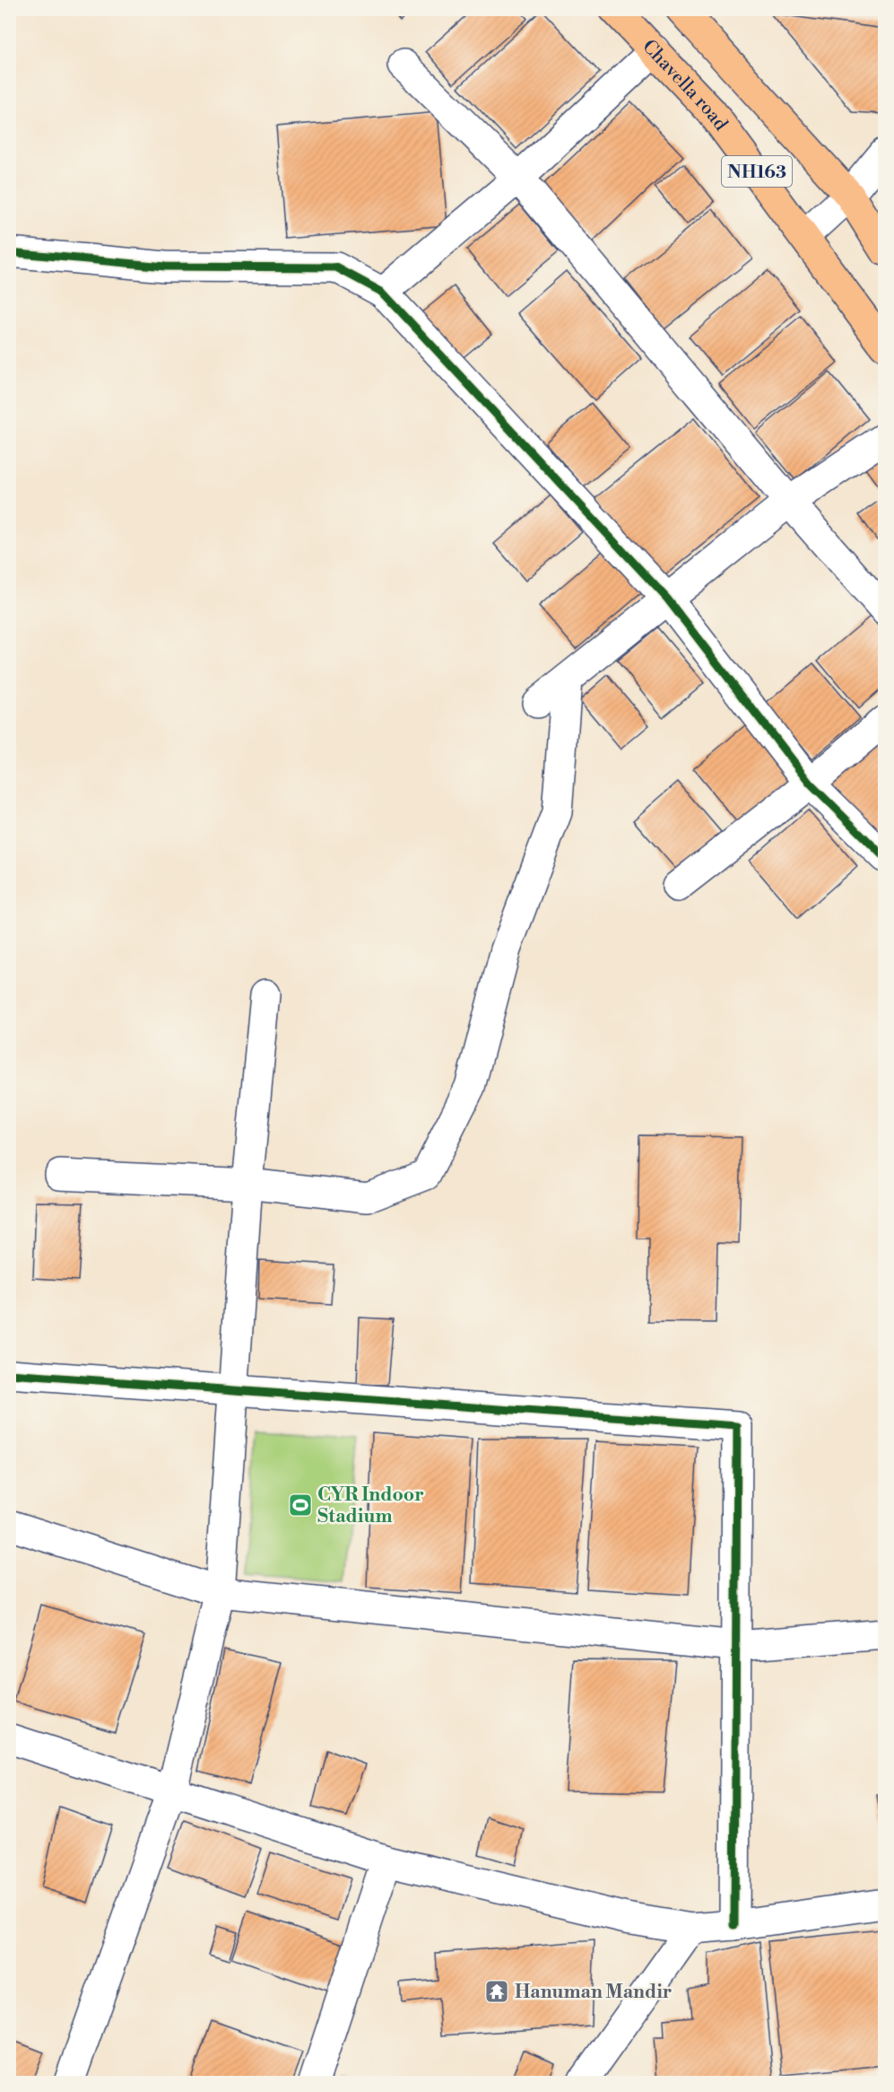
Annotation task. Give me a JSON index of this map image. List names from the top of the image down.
{
  "streets": {
    "highway": ["Chavella road", "NH163"]
  },
  "places": {
    "sports": ["CYR Indoor Stadium"],
    "temple": ["Hanuman Mandir"]
  }
}
